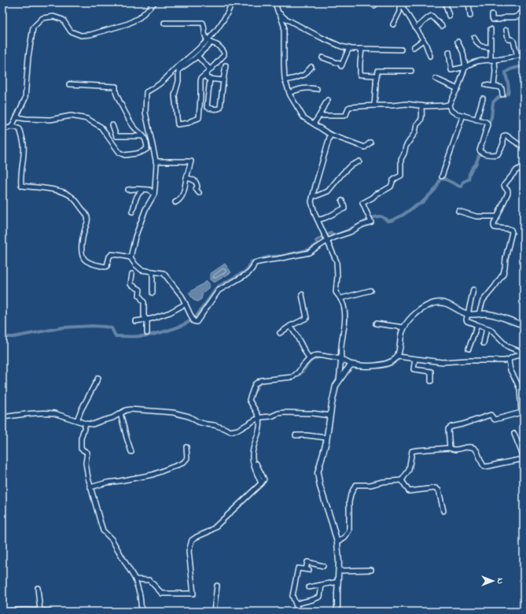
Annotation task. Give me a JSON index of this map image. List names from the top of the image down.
{
  "north": "right"
}
